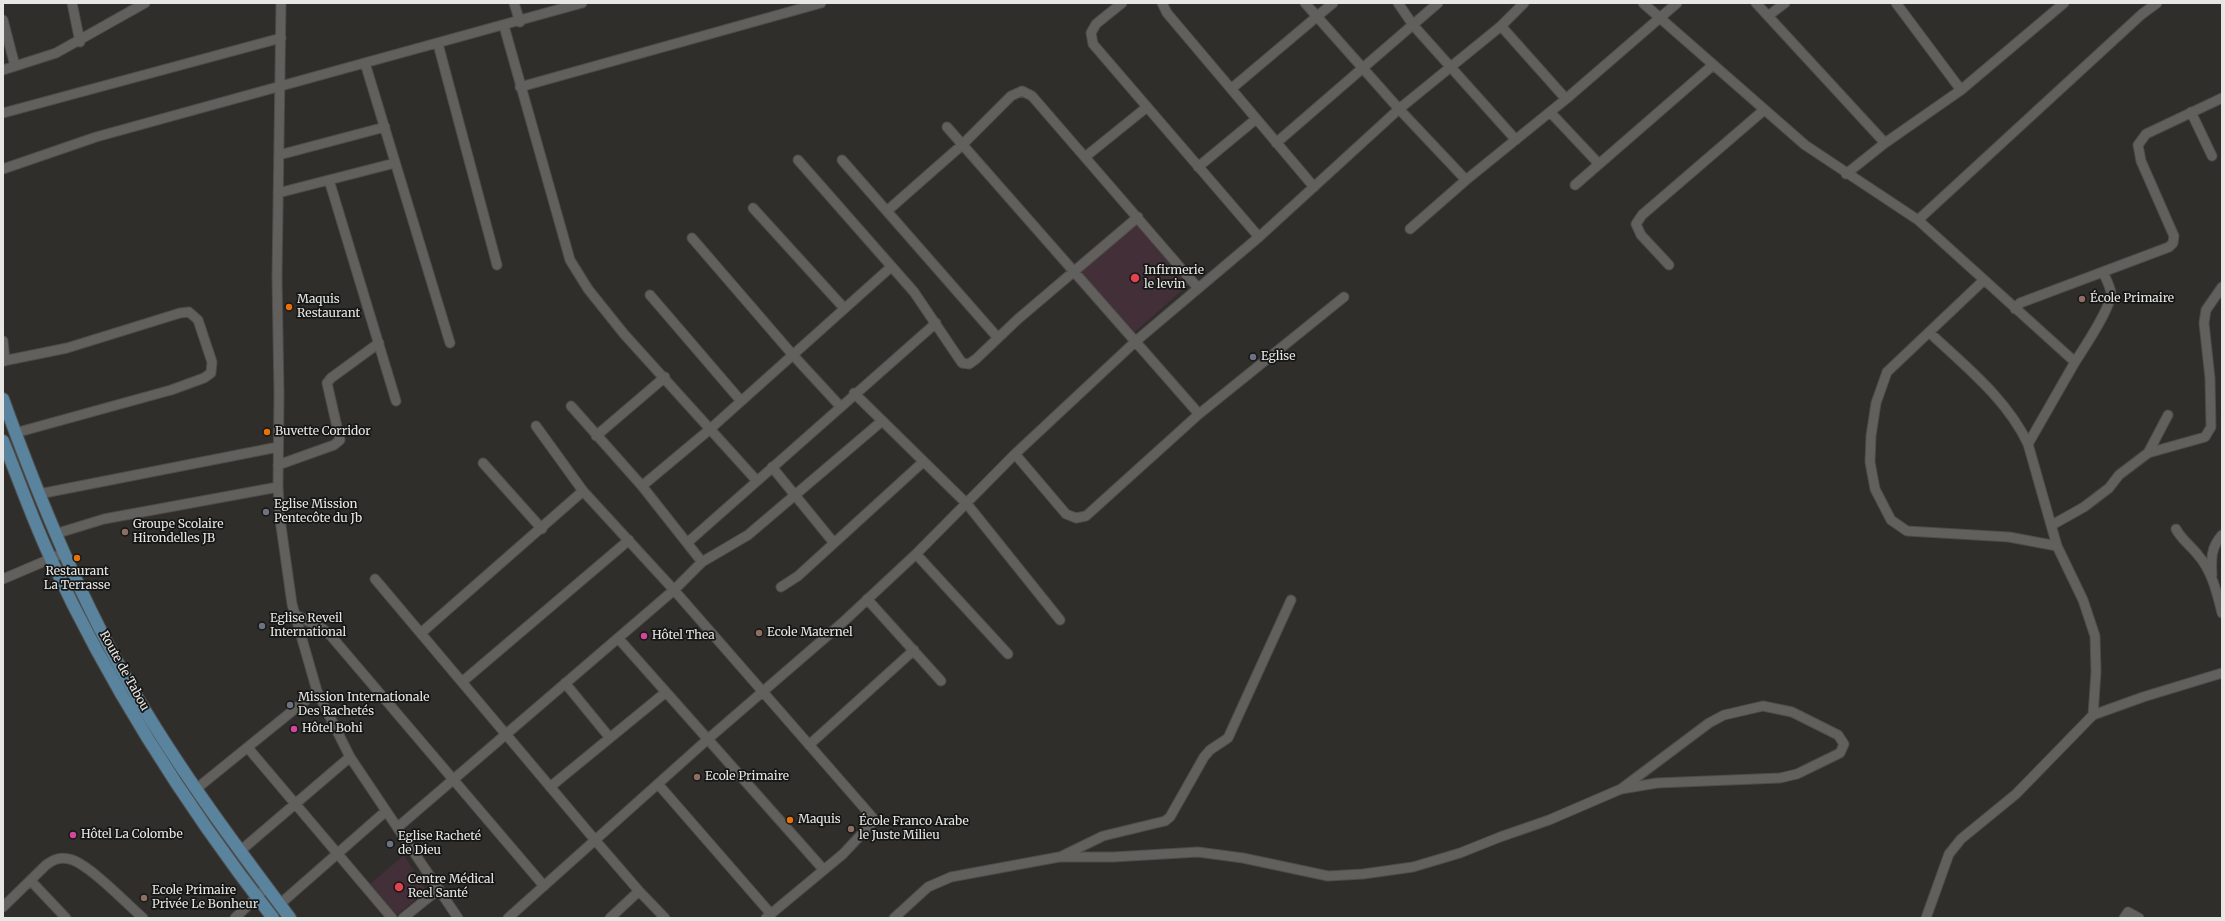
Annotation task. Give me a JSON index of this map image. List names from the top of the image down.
{
  "streets": {
    "main road": ["Route de Tabou"]
  },
  "places": [
    "Infirmerie le levin",
    "École Primaire",
    "Maquis Restaurant",
    "Eglise",
    "Buvette Corridor",
    "Eglise Mission Pentecôte du Jb",
    "Groupe Scolaire Hirondelles JB",
    "Restaurant La Terrasse",
    "Eglise Reveil International",
    "Ecole Maternel",
    "Hôtel Thea",
    "Mission Internationale Des Rachetés",
    "Hôtel Bohi",
    "Ecole Primaire",
    "Maquis",
    "École Franco Arabe le Juste Milieu",
    "Hôtel La Colombe",
    "Eglise Racheté de Dieu",
    "Centre Médical Reel Santé",
    "Ecole Primaire Privée Le Bonheur"
  ]
}
